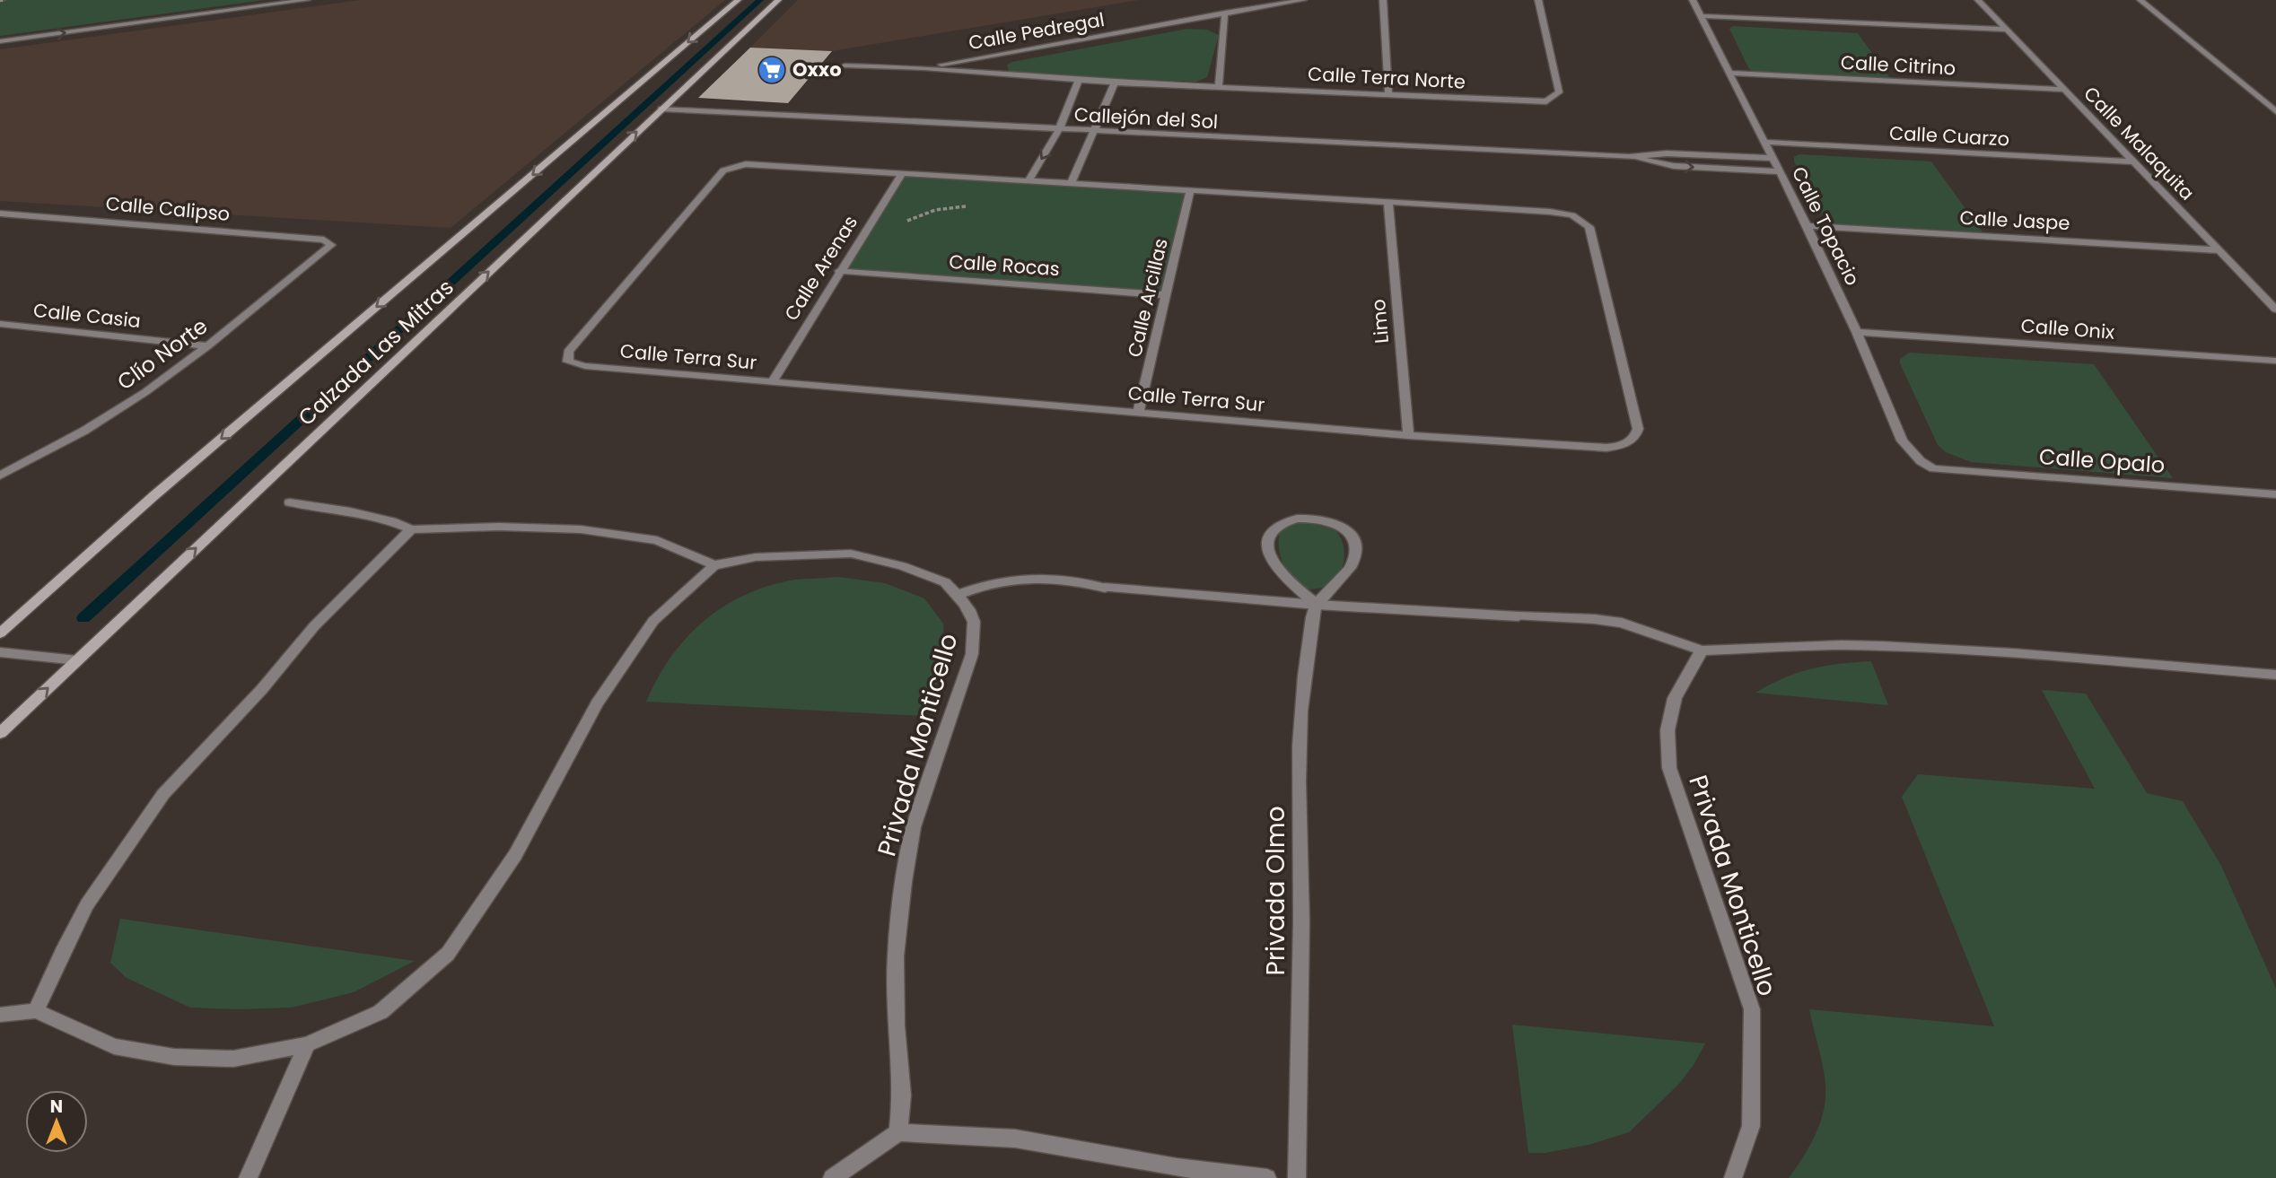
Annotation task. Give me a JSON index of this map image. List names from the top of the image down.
{
  "streets": {
    "main road": ["Calzada Las Mitras"],
    "street": [
      "Calle Pedregal",
      "Calle Citrino",
      "Calle Terra Norte",
      "Callejón del Sol",
      "Calle Cuarzo",
      "Calle Malaquita",
      "Calle Calipso",
      "Calle Jaspe",
      "Calle Topacio",
      "Calle Rocas",
      "Calle Arenas",
      "Calle Arcillas",
      "Calle Casia",
      "Limo",
      "Calle Onix",
      "Clío Norte",
      "Calle Terra Sur",
      "Calle Opalo",
      "Privada Monticello",
      "Privada Olmo"
    ]
  },
  "crossings": [
    ["Calle Pedregal", "Calle Terra Norte"],
    ["Calle Citrino", "Calle Malaquita"],
    ["Calle Citrino", "Calle Topacio"],
    ["Callejón del Sol", "Calle Topacio"],
    ["Callejón del Sol", "Calzada Las Mitras"],
    ["Calle Cuarzo", "Calle Malaquita"],
    ["Calle Cuarzo", "Calle Topacio"],
    ["Calle Malaquita", "Calle Jaspe"],
    ["Calle Calipso", "Clío Norte"],
    ["Calle Jaspe", "Calle Topacio"],
    ["Calle Topacio", "Calle Onix"],
    ["Calle Topacio", "Calle Opalo"],
    ["Calle Rocas", "Calle Arenas"],
    ["Calle Rocas", "Calle Arcillas"],
    ["Calle Arenas", "Calle Terra Sur"],
    ["Calle Arcillas", "Calle Terra Sur"],
    ["Calle Casia", "Clío Norte"],
    ["Limo", "Calle Terra Sur"]
  ],
  "places": {
    "supermarket": ["Oxxo"]
  },
  "north": "top"
}
